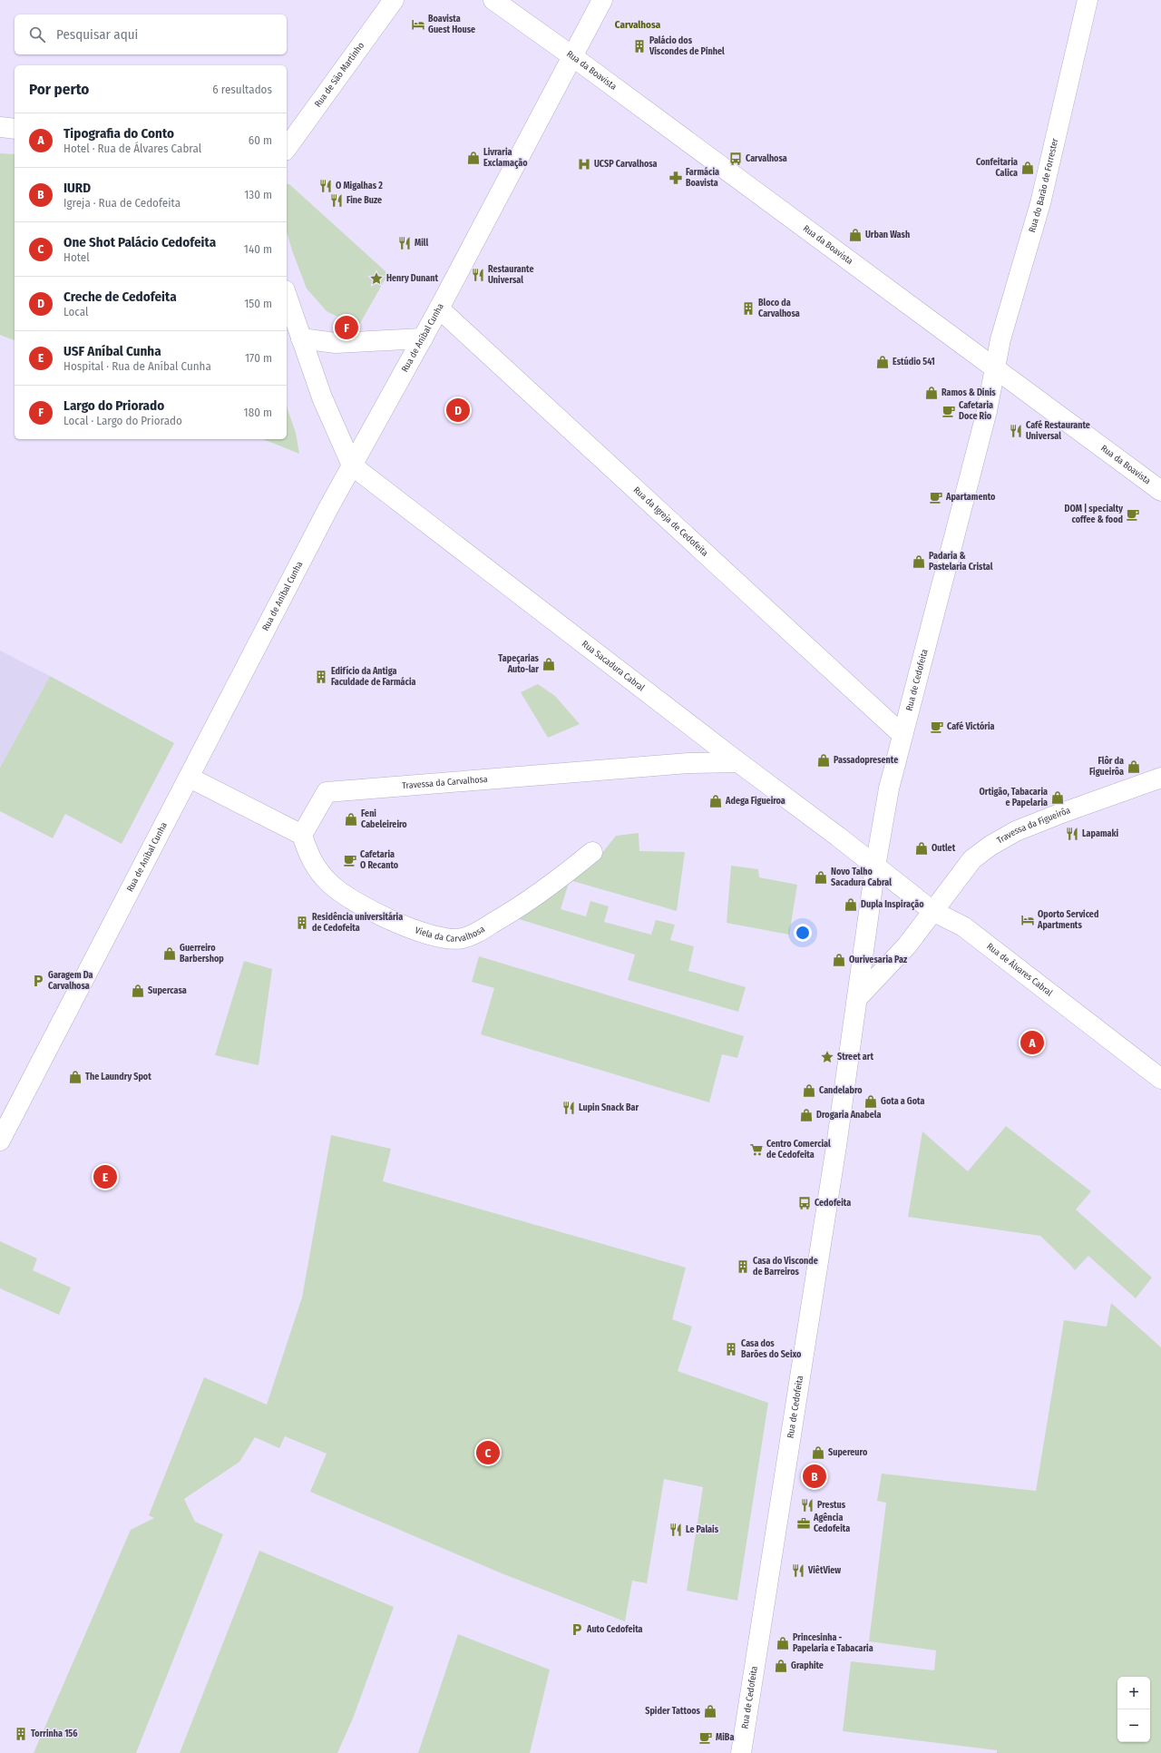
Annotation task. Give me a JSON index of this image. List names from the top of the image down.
{
  "streets": {
    "street": [
      "Rua da Boavista",
      "Rua de São Martinho",
      "Rua do Barão de Forrester",
      "Rua de Aníbal Cunha",
      "Rua da Igreja de Cedofeita",
      "Rua Sacadura Cabral",
      "Rua de Cedofeita",
      "Travessa da Carvalhosa",
      "Travessa da Figueirôa",
      "Viela da Carvalhosa",
      "Rua de Álvares Cabral"
    ]
  },
  "crossings": [
    ["Rua da Boavista", "Rua do Barão de Forrester"],
    ["Rua da Boavista", "Rua de Aníbal Cunha"],
    ["Rua da Boavista", "Rua de Cedofeita"],
    ["Rua do Barão de Forrester", "Rua de Cedofeita"],
    ["Rua de Aníbal Cunha", "Rua da Igreja de Cedofeita"],
    ["Rua de Aníbal Cunha", "Rua Sacadura Cabral"],
    ["Rua da Igreja de Cedofeita", "Rua de Cedofeita"],
    ["Rua Sacadura Cabral", "Rua de Cedofeita"],
    ["Rua Sacadura Cabral", "Travessa da Carvalhosa"],
    ["Rua Sacadura Cabral", "Rua de Álvares Cabral"],
    ["Rua de Cedofeita", "Rua de Álvares Cabral"],
    ["Travessa da Carvalhosa", "Viela da Carvalhosa"],
    ["Travessa da Figueirôa", "Rua de Álvares Cabral"]
  ],
  "districts": ["Carvalhosa"],
  "places": {
    "hotel": ["Boavista Guest House", "Oporto Serviced Apartments"],
    "building": [
      "Palácio dos Viscondes de Pinhel",
      "Bloco da Carvalhosa",
      "Edifício da Antiga Faculdade de Farmácia",
      "Residência universitária de Cedofeita",
      "Casa do Visconde de Barreiros",
      "Casa dos Barões do Seixo",
      "Torrinha 156"
    ],
    "shop": [
      "Livraria Exclamação",
      "Confeitaria Calica",
      "Urban Wash",
      "Estúdio 541",
      "Ramos & Dinis",
      "Padaria & Pastelaria Cristal",
      "Tapeçarias Auto-lar",
      "Passadopresente",
      "Flôr da Figueirôa",
      "Ortigão, Tabacaria e Papelaria",
      "Adega Figueiroa",
      "Feni Cabeleireiro",
      "Outlet",
      "Novo Talho Sacadura Cabral",
      "Dupla Inspiração",
      "Guerreiro Barbershop",
      "Ourivesaria Paz",
      "Supercasa",
      "The Laundry Spot",
      "Candelabro",
      "Gota a Gota",
      "Drogaria Anabela",
      "Supereuro",
      "Princesinha - Papelaria e Tabacaria",
      "Graphite",
      "Spider Tattoos"
    ],
    "bus stop": ["Carvalhosa", "Cedofeita"],
    "hospital": ["UCSP Carvalhosa"],
    "pharmacy": ["Farmácia Boavista"],
    "restaurant": [
      "O Migalhas 2",
      "Fine Buze",
      "Mill",
      "Restaurante Universal",
      "Café Restaurante Universal",
      "Lapamaki",
      "Lupin Snack Bar",
      "Prestus",
      "Le Palais",
      "ViêtView"
    ],
    "place": ["Henry Dunant", "Street art"],
    "cafe": [
      "Cafetaria Doce Rio",
      "Apartamento",
      "DOM | specialty coffee & food",
      "Café Victória",
      "Cafetaria O Recanto",
      "MiBa"
    ],
    "parking": ["Garagem Da Carvalhosa", "Auto Cedofeita"],
    "supermarket": ["Centro Comercial de Cedofeita"],
    "office": ["Agência Cedofeita"]
  },
  "page": {
    "search": "Pesquisar aqui",
    "heading": ["Por perto", "6 resultados"],
    "list": [
      {
        "mark": "A",
        "name": "Tipografia do Conto",
        "note": "Hotel · Rua de Álvares Cabral",
        "value": "60 m"
      },
      {
        "mark": "B",
        "name": "IURD",
        "note": "Igreja · Rua de Cedofeita",
        "value": "130 m"
      },
      {
        "mark": "C",
        "name": "One Shot Palácio Cedofeita",
        "note": "Hotel",
        "value": "140 m"
      },
      {
        "mark": "D",
        "name": "Creche de Cedofeita",
        "note": "Local",
        "value": "150 m"
      },
      {
        "mark": "E",
        "name": "USF Aníbal Cunha",
        "note": "Hospital · Rua de Aníbal Cunha",
        "value": "170 m"
      },
      {
        "mark": "F",
        "name": "Largo do Priorado",
        "note": "Local · Largo do Priorado",
        "value": "180 m"
      }
    ],
    "pins": [
      "F",
      "D",
      "A",
      "E",
      "C",
      "B"
    ],
    "map_buttons": ["+", "−"]
  }
}
